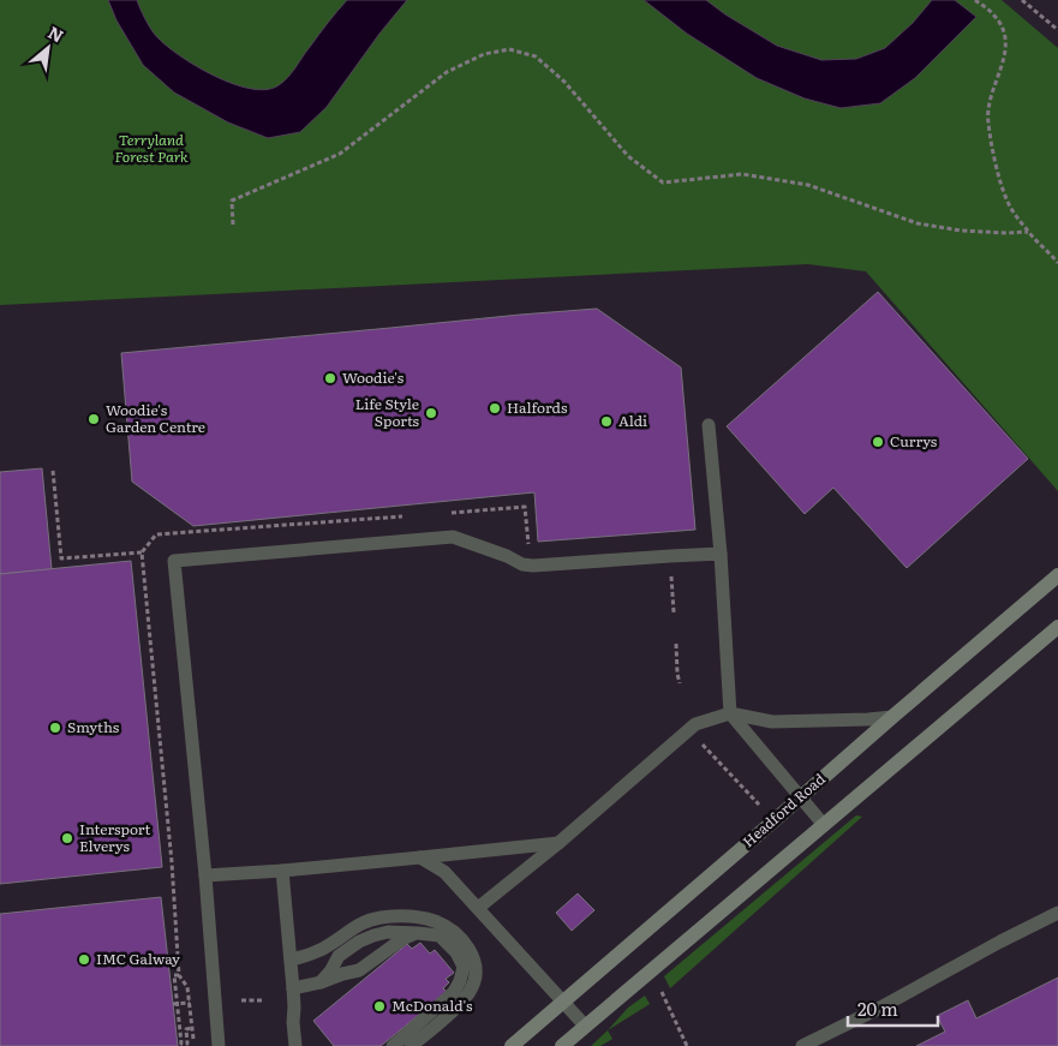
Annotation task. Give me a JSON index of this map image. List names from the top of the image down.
{
  "streets": {
    "main road": ["Headford Road"]
  },
  "parks": ["Terryland Forest Park"],
  "places": [
    "Woodie's",
    "Halfords",
    "Life Style Sports",
    "Woodie's Garden Centre",
    "Aldi",
    "Currys",
    "Smyths",
    "Intersport Elverys",
    "IMC Galway",
    "McDonald's"
  ],
  "scale_bar": "20 m",
  "north": "top right"
}
